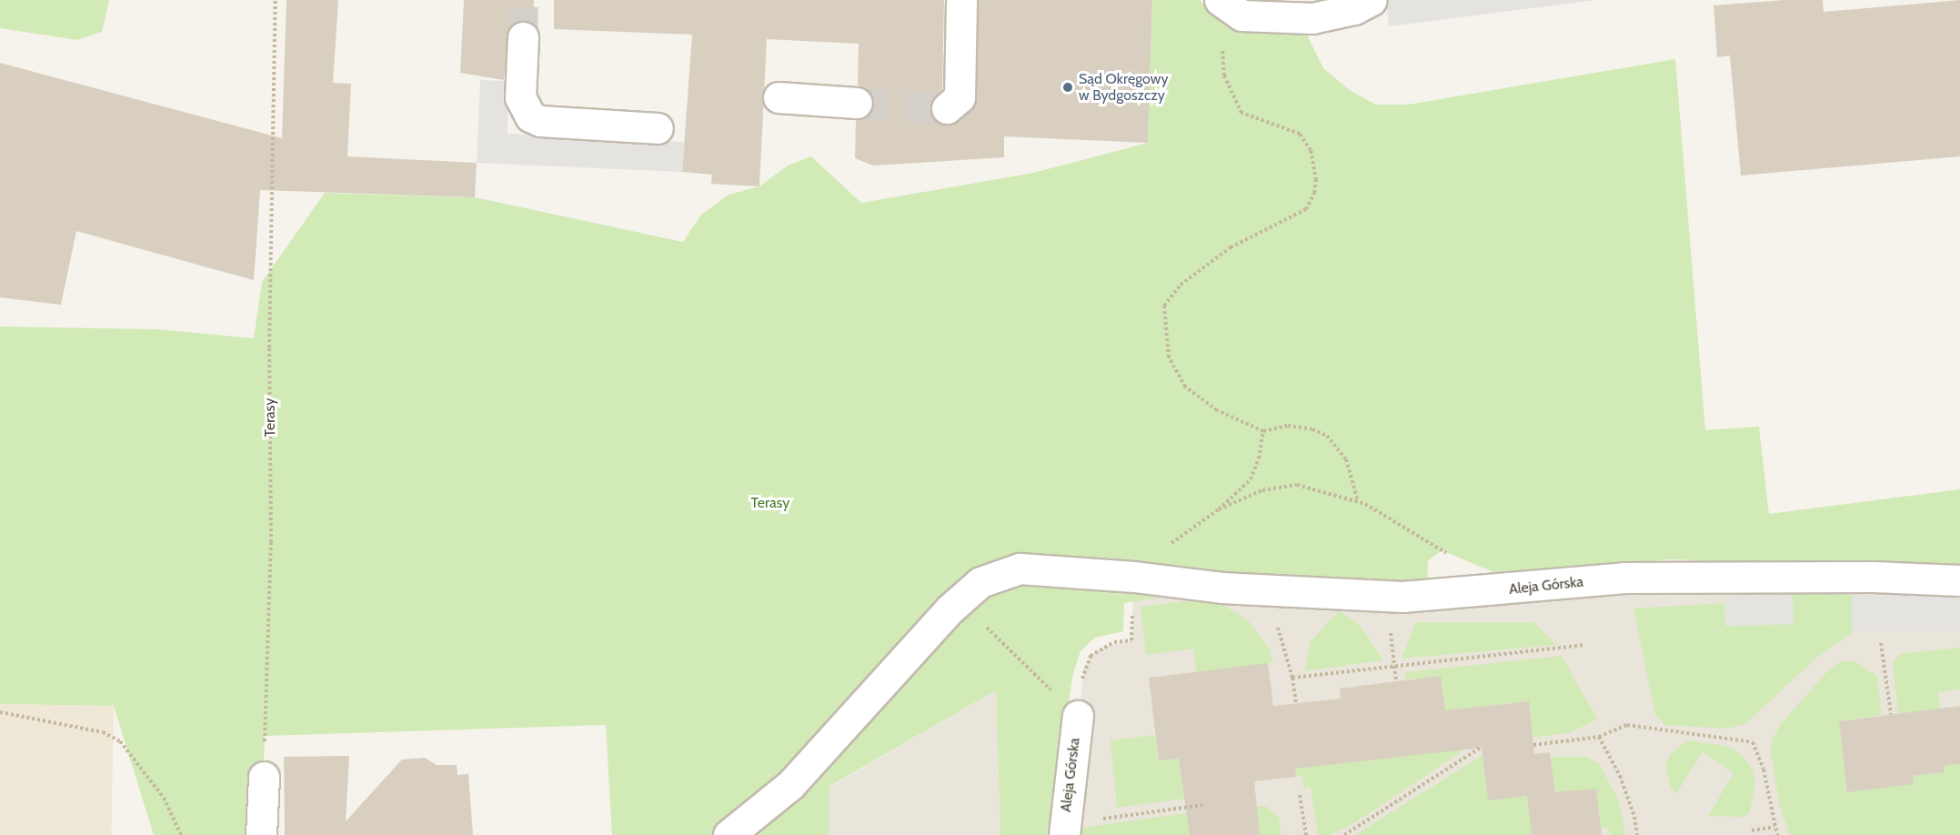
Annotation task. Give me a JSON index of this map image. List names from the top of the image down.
{
  "streets": {
    "street": ["Aleja Górska"],
    "path": ["Terasy"]
  },
  "parks": ["Terasy"],
  "places": ["Sąd Okręgowy w Bydgoszczy"]
}
